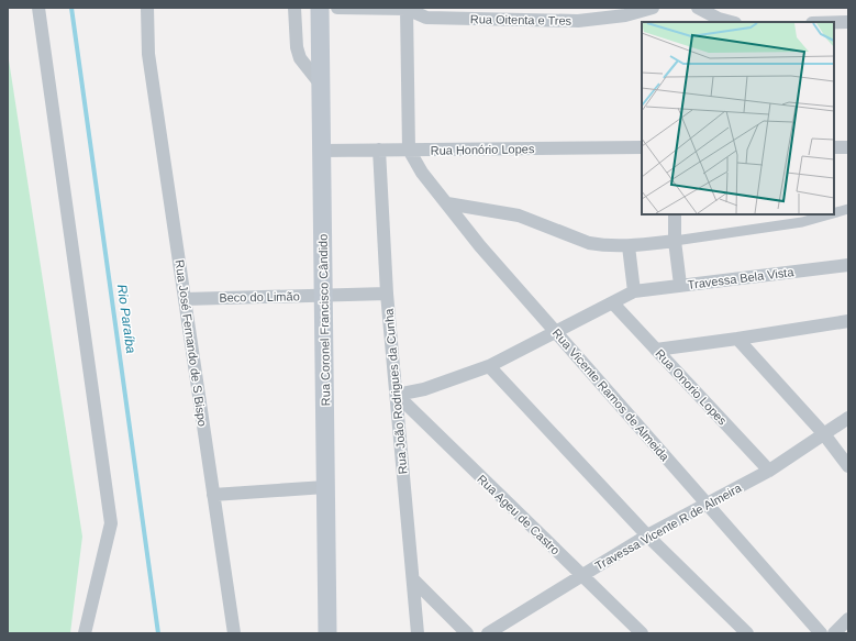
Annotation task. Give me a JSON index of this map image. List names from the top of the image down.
{
  "streets": {
    "main road": ["Rua Coronel Francisco Cândido"],
    "street": [
      "Rua Oitenta e Tres",
      "Rua Honório Lopes",
      "Travessa Bela Vista",
      "Beco do Limão",
      "Rua José Fernando de S Bispo",
      "Rua Onorio Lopes",
      "Rua João Rodrigues da Cunha",
      "Rua Vicente Ramos de Almeida",
      "Rua Ageu de Castro",
      "Travessa Vicente R de Almeira"
    ]
  },
  "crossings": [
    ["Rua Honório Lopes", "Rua Coronel Francisco Cândido"],
    ["Rua Honório Lopes", "Rua João Rodrigues da Cunha"],
    ["Rua Honório Lopes", "Rua Vicente Ramos de Almeida"],
    ["Travessa Bela Vista", "Rua Onorio Lopes"],
    ["Travessa Bela Vista", "Rua João Rodrigues da Cunha"],
    ["Travessa Bela Vista", "Rua Vicente Ramos de Almeida"],
    ["Travessa Bela Vista", "Rua Ageu de Castro"],
    ["Beco do Limão", "Rua Coronel Francisco Cândido"],
    ["Beco do Limão", "Rua José Fernando de S Bispo"],
    ["Beco do Limão", "Rua João Rodrigues da Cunha"],
    ["Rua Onorio Lopes", "Travessa Vicente R de Almeira"],
    ["Rua João Rodrigues da Cunha", "Rua Ageu de Castro"],
    ["Rua Vicente Ramos de Almeida", "Travessa Vicente R de Almeira"],
    ["Rua Ageu de Castro", "Travessa Vicente R de Almeira"]
  ],
  "water": ["Rio Paraíba"]
}
